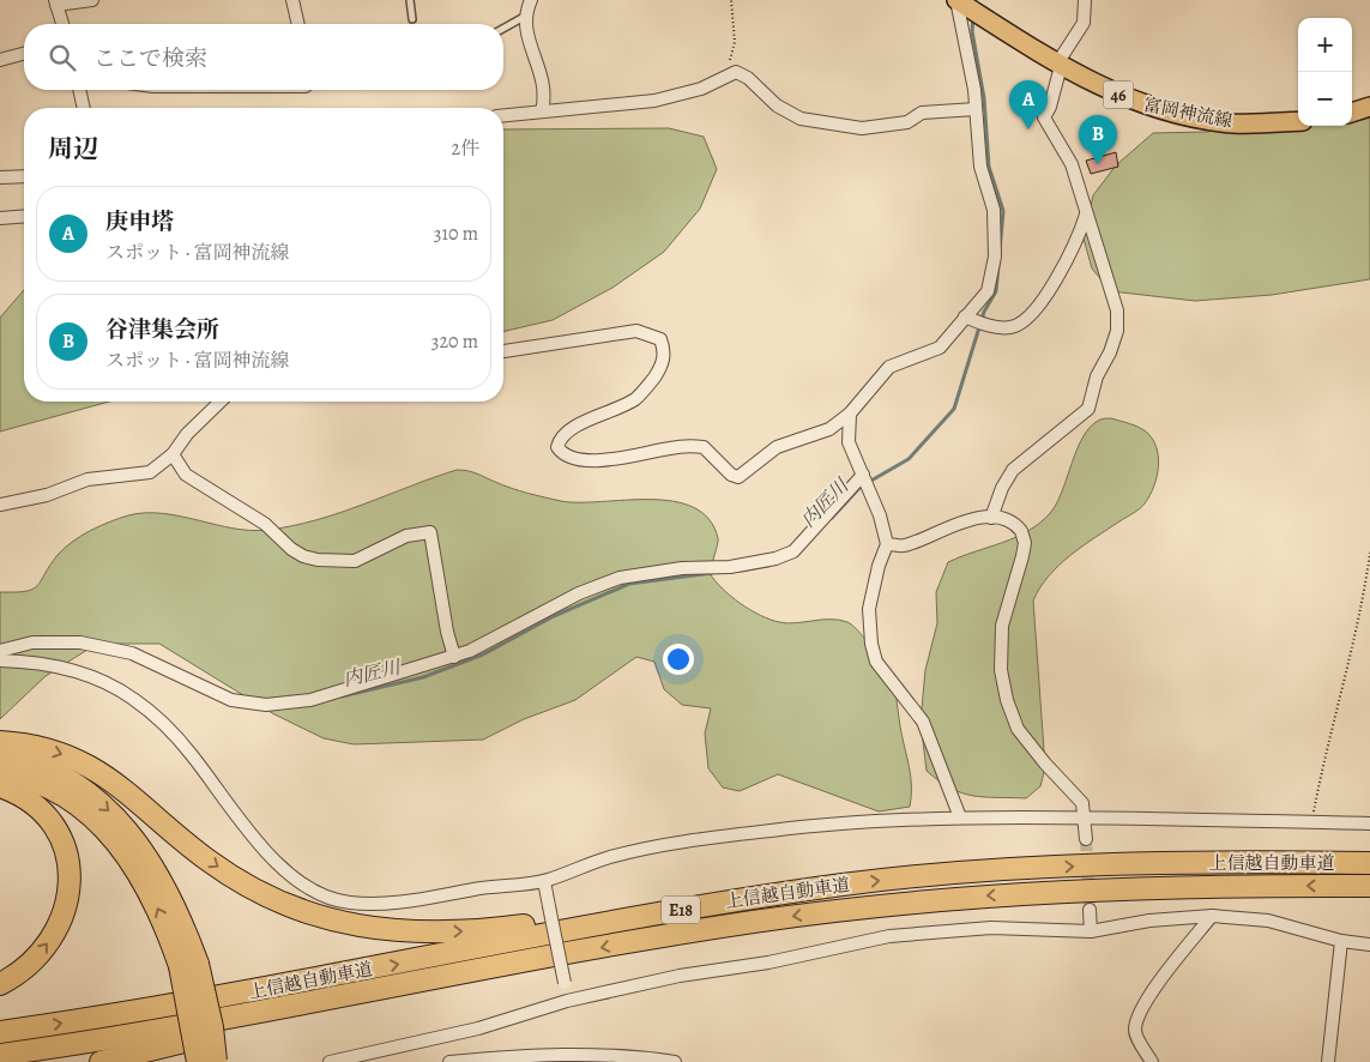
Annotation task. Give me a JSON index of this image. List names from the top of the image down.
{
  "streets": {
    "highway": ["上信越自動車道", "E18"],
    "main road": ["46", "富岡神流線"]
  },
  "water": ["内匠川"],
  "page": {
    "map_buttons": ["+", "−"],
    "search": "ここで検索",
    "pins": ["A", "B"],
    "heading": ["周辺", "2件"],
    "list": [
      {
        "mark": "A",
        "name": "庚申塔",
        "note": "スポット · 富岡神流線",
        "value": "310 m"
      },
      {
        "mark": "B",
        "name": "谷津集会所",
        "note": "スポット · 富岡神流線",
        "value": "320 m"
      }
    ]
  }
}
